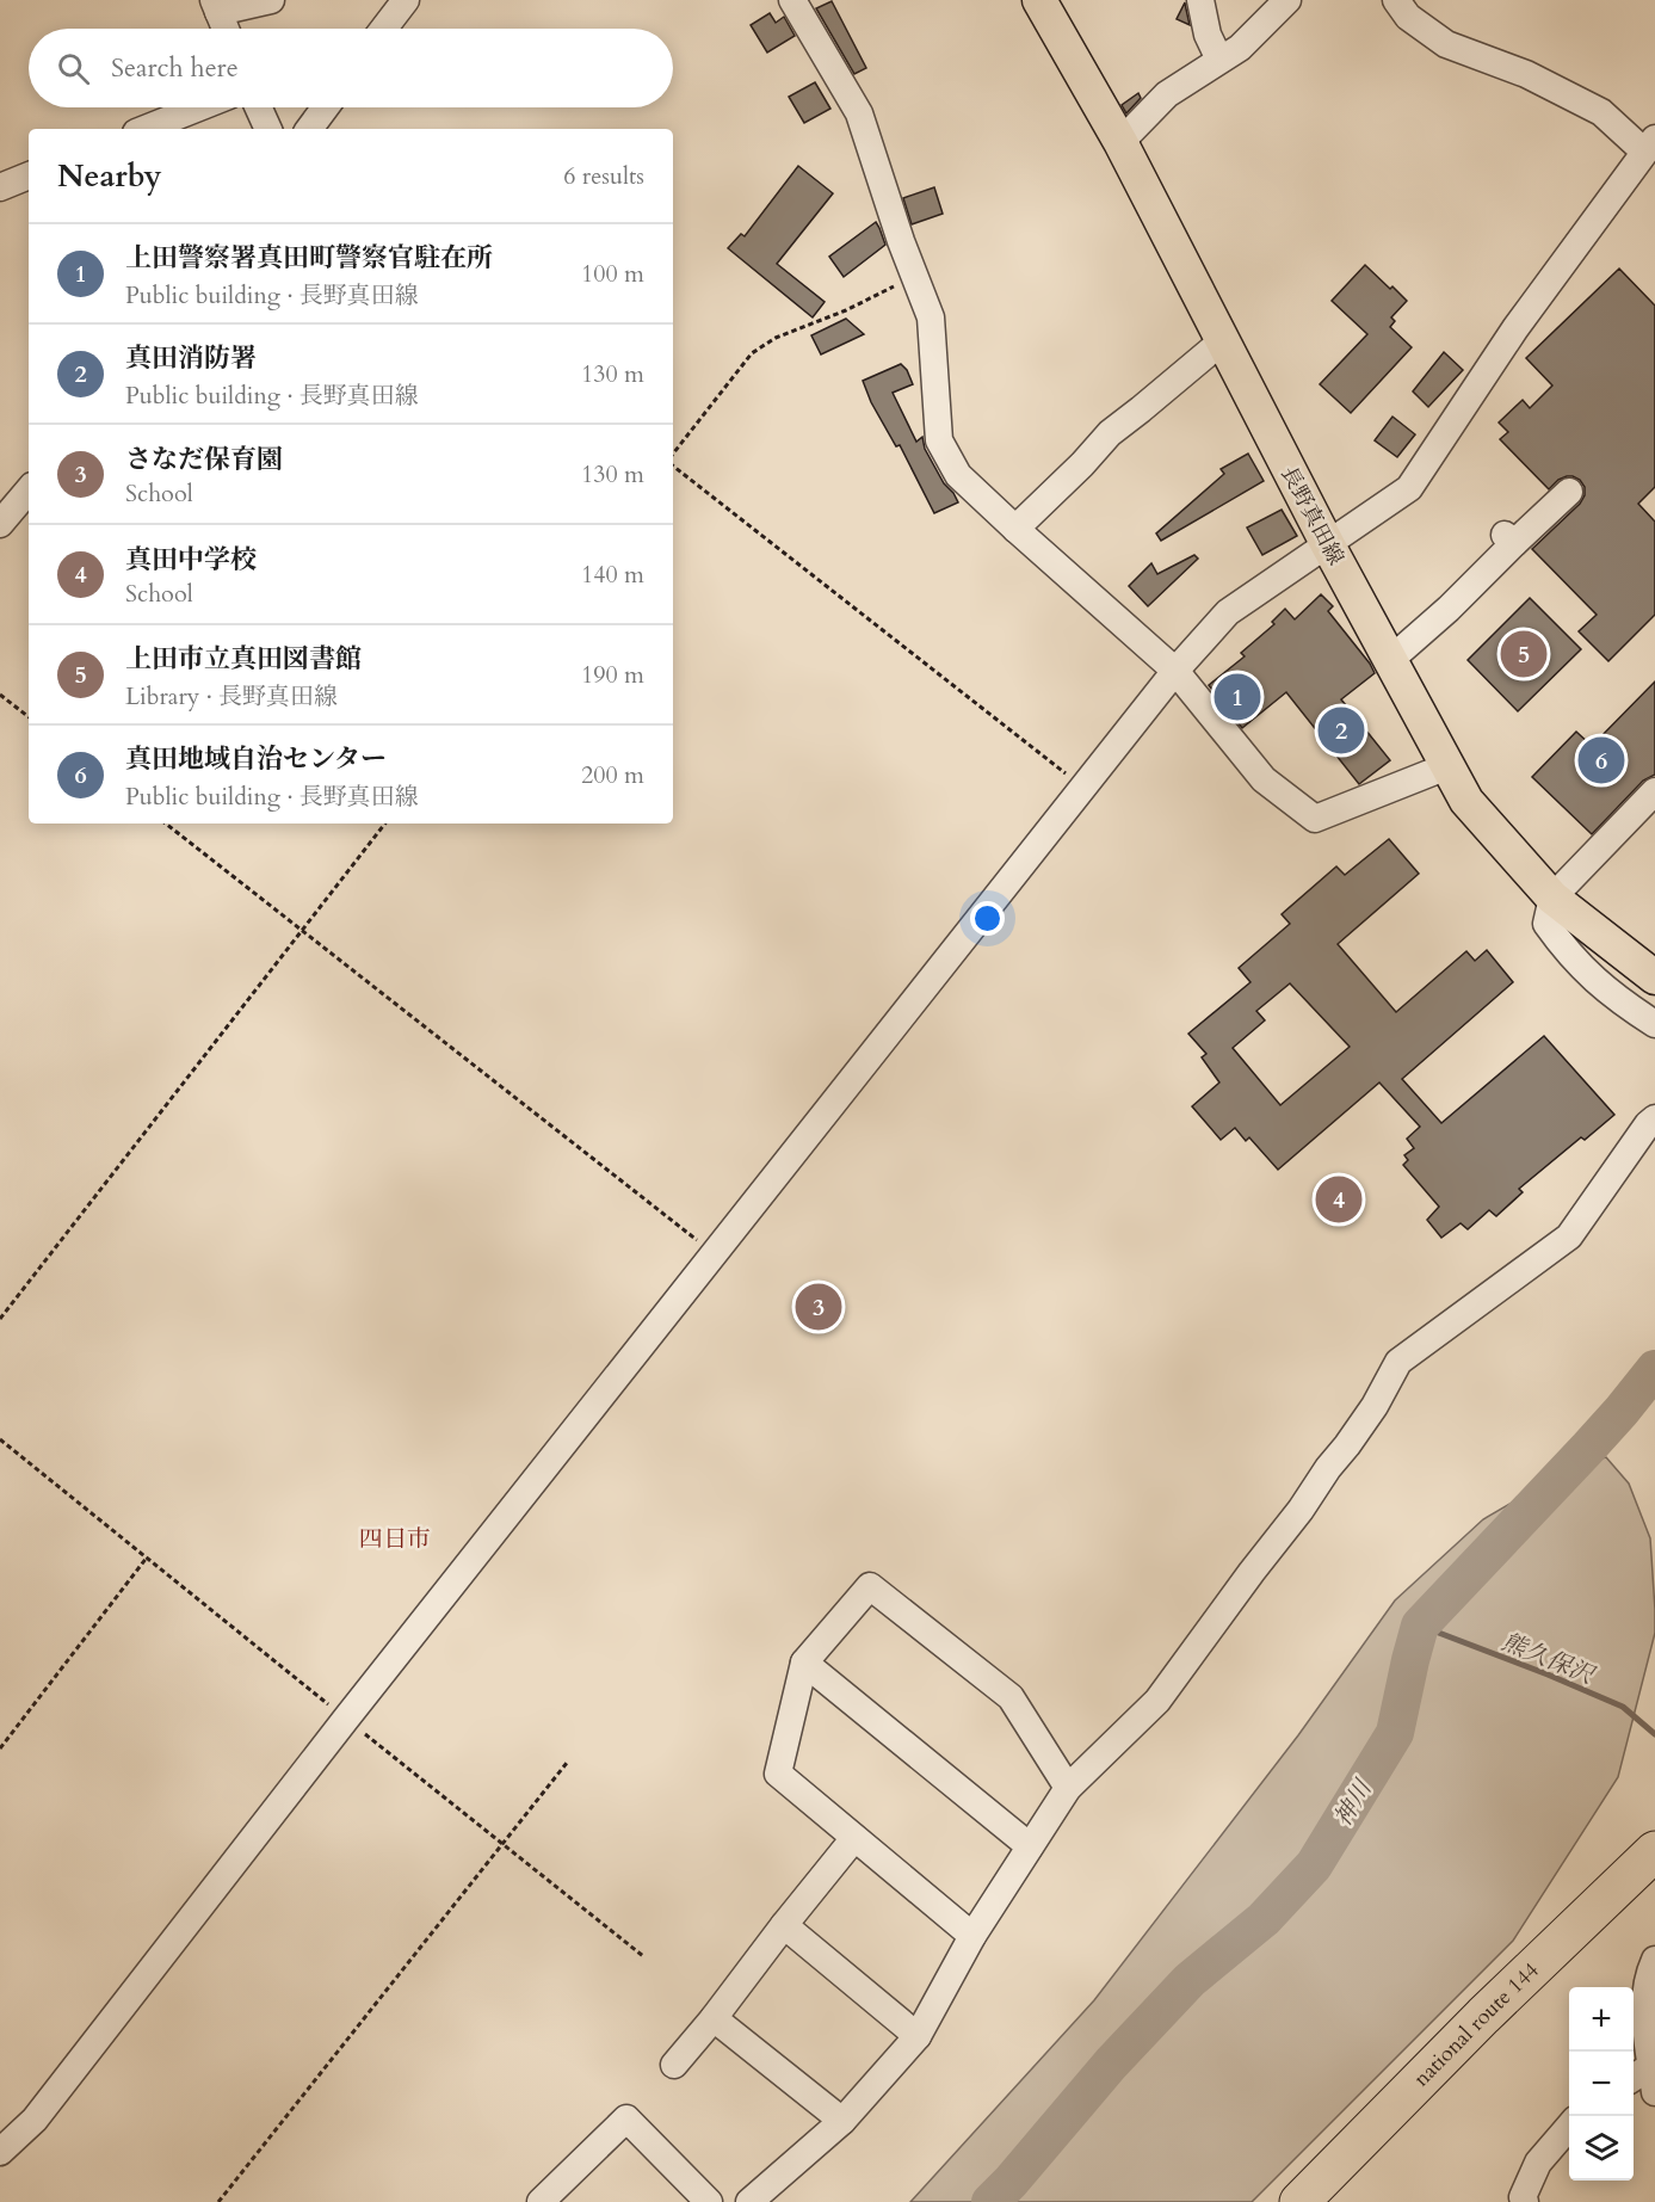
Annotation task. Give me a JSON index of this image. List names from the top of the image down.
{
  "streets": {
    "highway": ["national route 144"],
    "main road": ["長野真田線"]
  },
  "districts": ["四日市"],
  "water": ["熊久保沢", "神川"],
  "page": {
    "search": "Search here",
    "heading": ["Nearby", "6 results"],
    "list": [
      {
        "mark": "1",
        "name": "上田警察署真田町警察官駐在所",
        "note": "Public building · 長野真田線",
        "value": "100 m"
      },
      {
        "mark": "2",
        "name": "真田消防署",
        "note": "Public building · 長野真田線",
        "value": "130 m"
      },
      {
        "mark": "3",
        "name": "さなだ保育園",
        "note": "School",
        "value": "130 m"
      },
      {
        "mark": "4",
        "name": "真田中学校",
        "note": "School",
        "value": "140 m"
      },
      {
        "mark": "5",
        "name": "上田市立真田図書館",
        "note": "Library · 長野真田線",
        "value": "190 m"
      },
      {
        "mark": "6",
        "name": "真田地域自治センター",
        "note": "Public building · 長野真田線",
        "value": "200 m"
      }
    ],
    "pins": [
      "5",
      "1",
      "2",
      "6",
      "4",
      "3"
    ],
    "map_buttons": ["+", "−"]
  }
}
